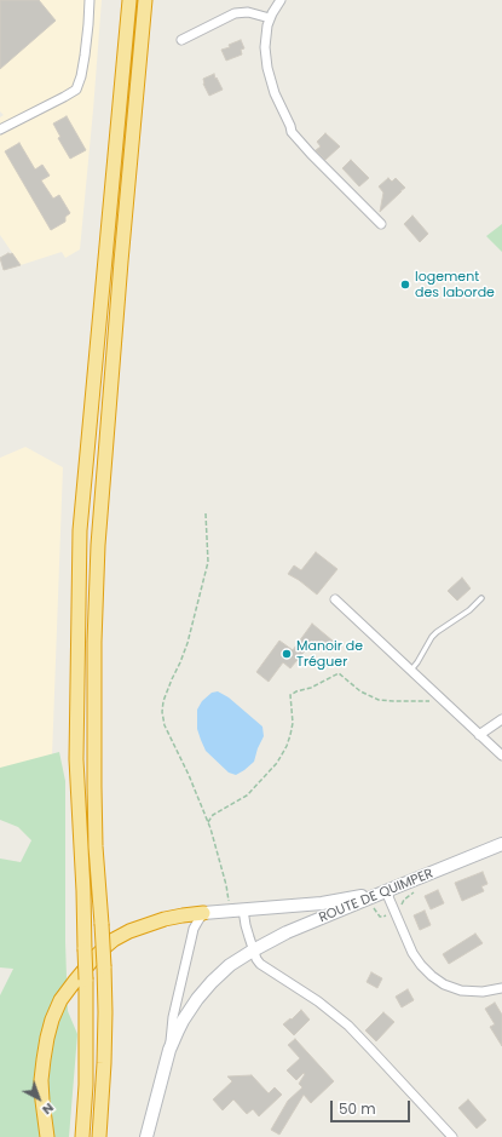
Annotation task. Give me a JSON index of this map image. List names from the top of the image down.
{
  "streets": {
    "main road": ["ROUTE DE QUIMPER"]
  },
  "places": ["logement des laborde", "Manoir de Tréguer"],
  "scale_bar": "50 m",
  "north": "bottom right"
}
